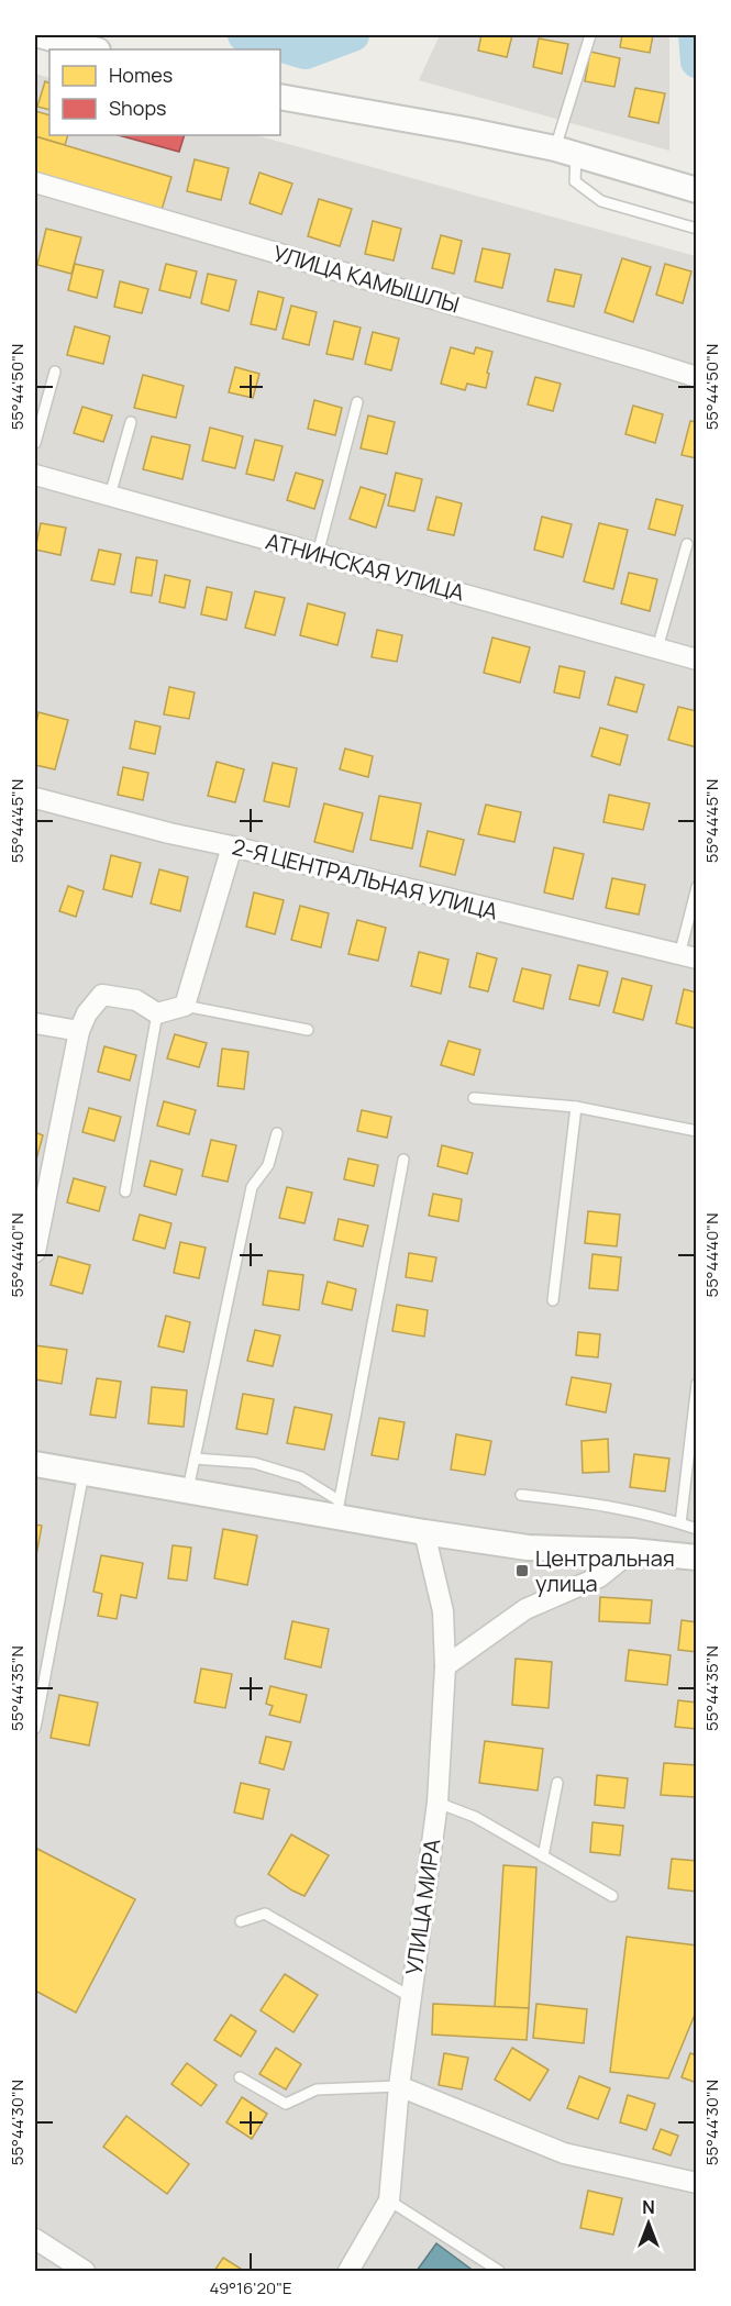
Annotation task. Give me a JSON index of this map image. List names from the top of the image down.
{
  "streets": {
    "street": [
      "УЛИЦА КАМЫШЛЫ",
      "АТНИНСКАЯ УЛИЦА",
      "2-Я ЦЕНТРАЛЬНАЯ УЛИЦА",
      "УЛИЦА МИРА"
    ]
  },
  "places": {
    "transit": ["Центральная улица"]
  },
  "legend": ["Homes", "Shops"],
  "north": "top",
  "coordinates": [
    "55°44'50\"N",
    "55°44'45\"N",
    "55°44'40\"N",
    "55°44'35\"N",
    "55°44'30\"N",
    "49°16'20\"E"
  ]
}
